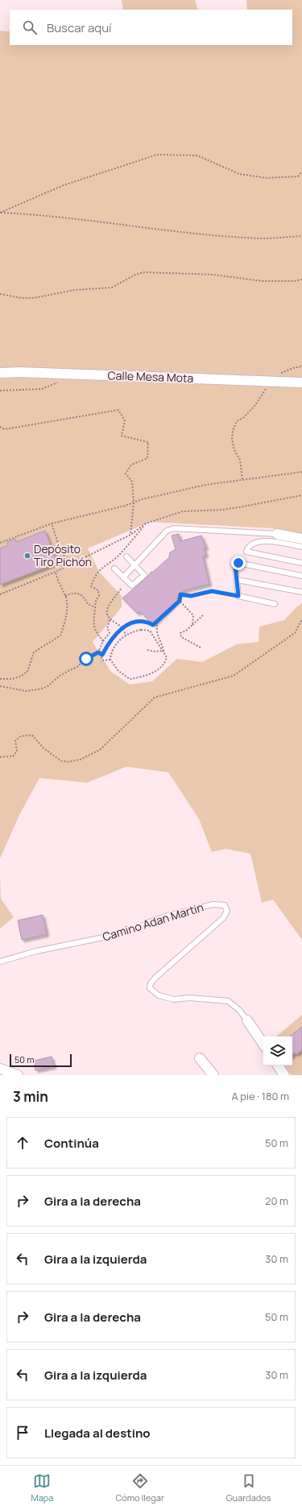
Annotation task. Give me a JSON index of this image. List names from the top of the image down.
{
  "streets": {
    "street": ["Calle Mesa Mota", "Camino Adan Martin"]
  },
  "places": ["Depósito Tiro Pichón"],
  "scale_bar": "50 m",
  "page": {
    "search": "Buscar aquí",
    "scale": "50 m",
    "heading": ["3 min", "A pie · 180 m"],
    "list": [
      ["Continúa", "50 m"],
      ["Gira a la derecha", "20 m"],
      ["Gira a la izquierda", "30 m"],
      ["Gira a la derecha", "50 m"],
      ["Gira a la izquierda", "30 m"],
      "Llegada al destino"
    ],
    "nav": ["Mapa", "Cómo llegar", "Guardados"]
  }
}
